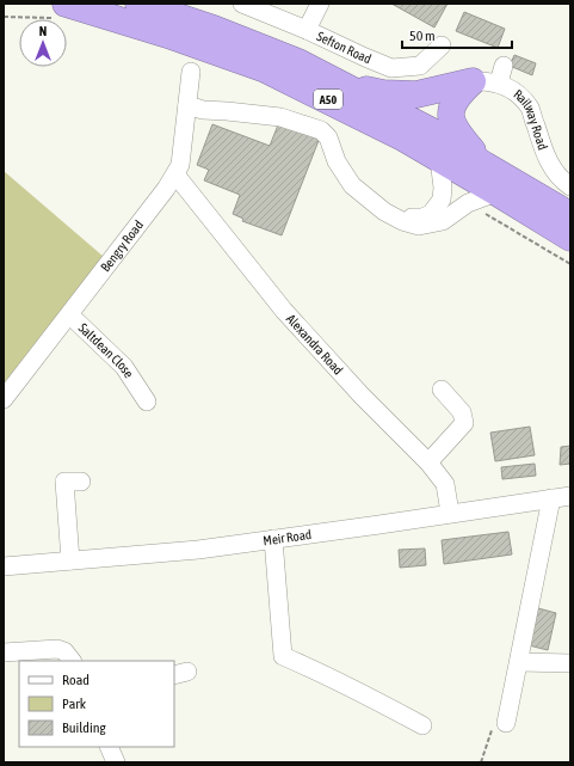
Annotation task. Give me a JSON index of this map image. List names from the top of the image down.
{
  "streets": {
    "highway": ["A50"],
    "street": [
      "Sefton Road",
      "Railway Road",
      "Bengry Road",
      "Alexandra Road",
      "Saltdean Close",
      "Meir Road"
    ]
  },
  "crossings": [
    ["Bengry Road", "Alexandra Road"],
    ["Bengry Road", "Saltdean Close"],
    ["Alexandra Road", "Meir Road"]
  ],
  "legend": ["Road", "Park", "Building"],
  "scale_bar": "50 m",
  "north": "top"
}
